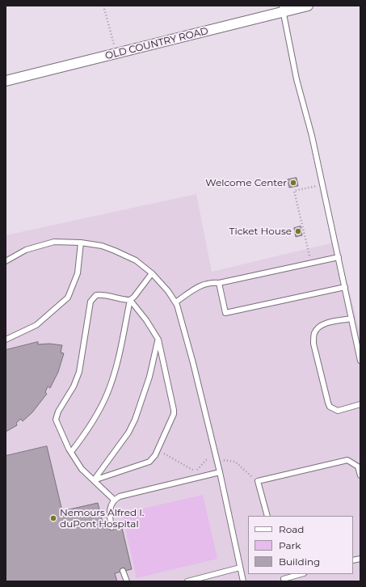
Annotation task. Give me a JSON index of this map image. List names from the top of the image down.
{
  "streets": {
    "street": ["OLD COUNTRY ROAD"]
  },
  "places": ["Welcome Center", "Ticket House", "Nemours Alfred I. duPont Hospital"],
  "legend": ["Road", "Park", "Building"]
}
